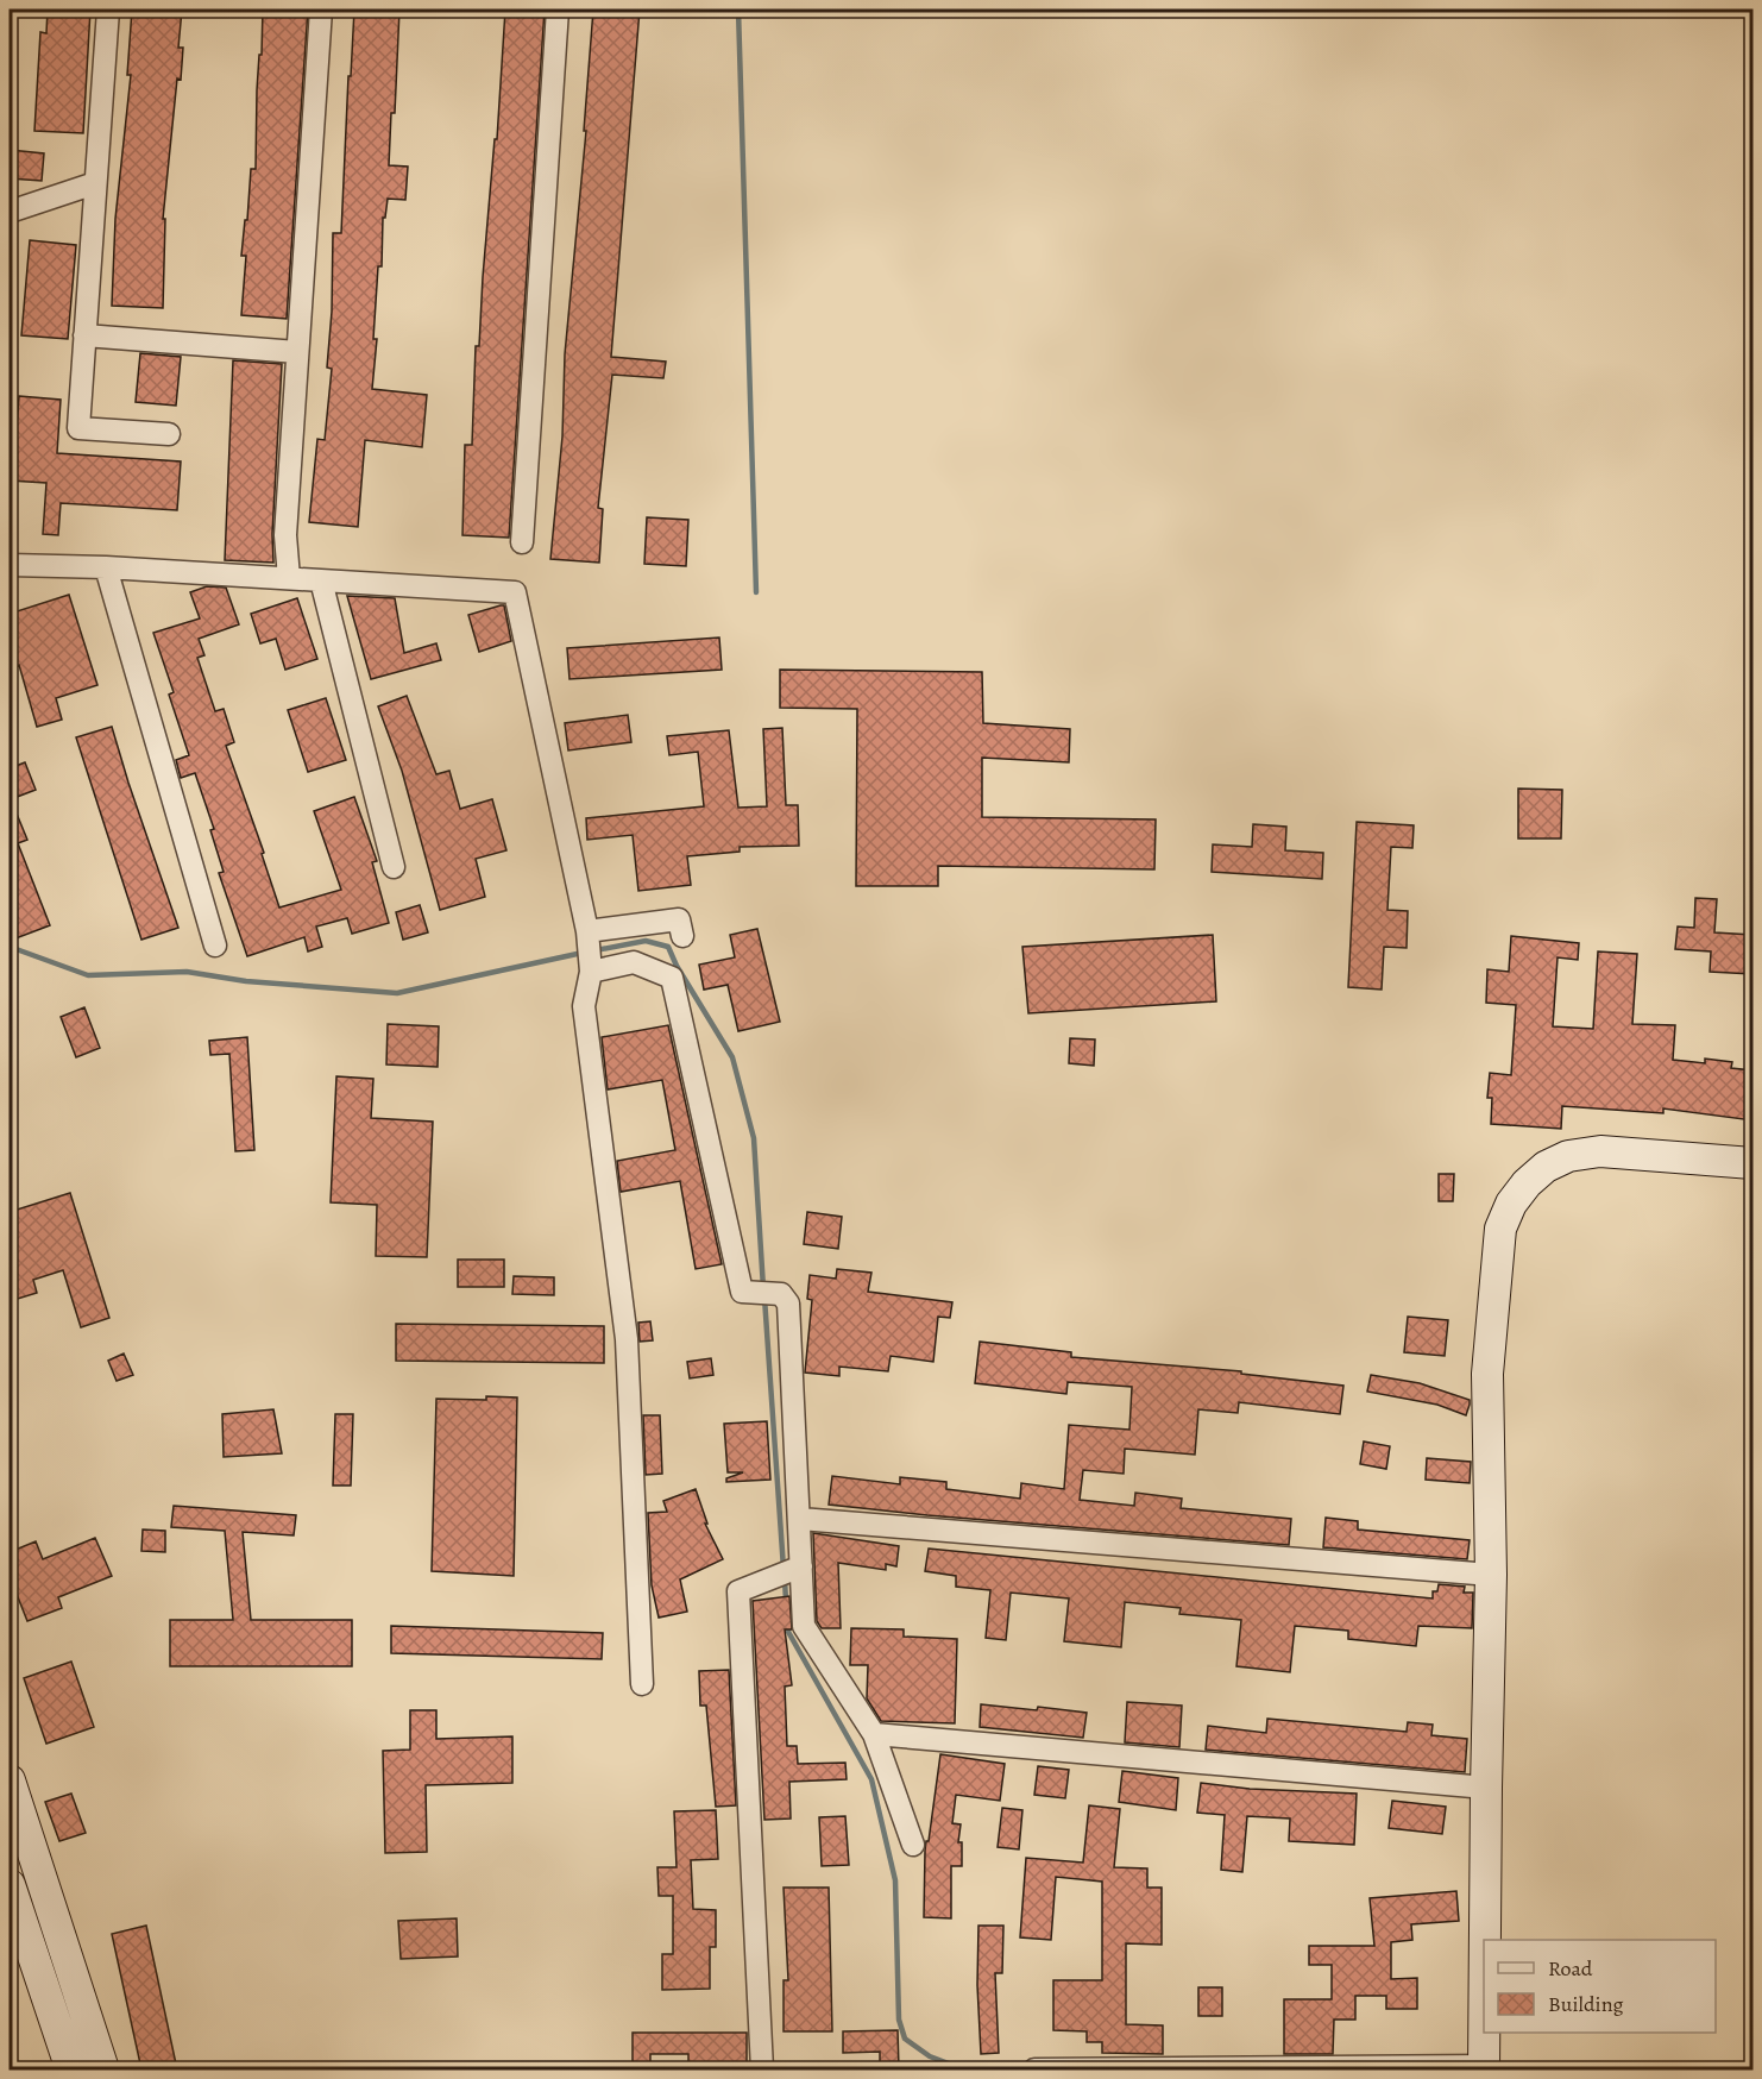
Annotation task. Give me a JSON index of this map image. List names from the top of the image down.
{
  "legend": ["Road", "Building"]
}
